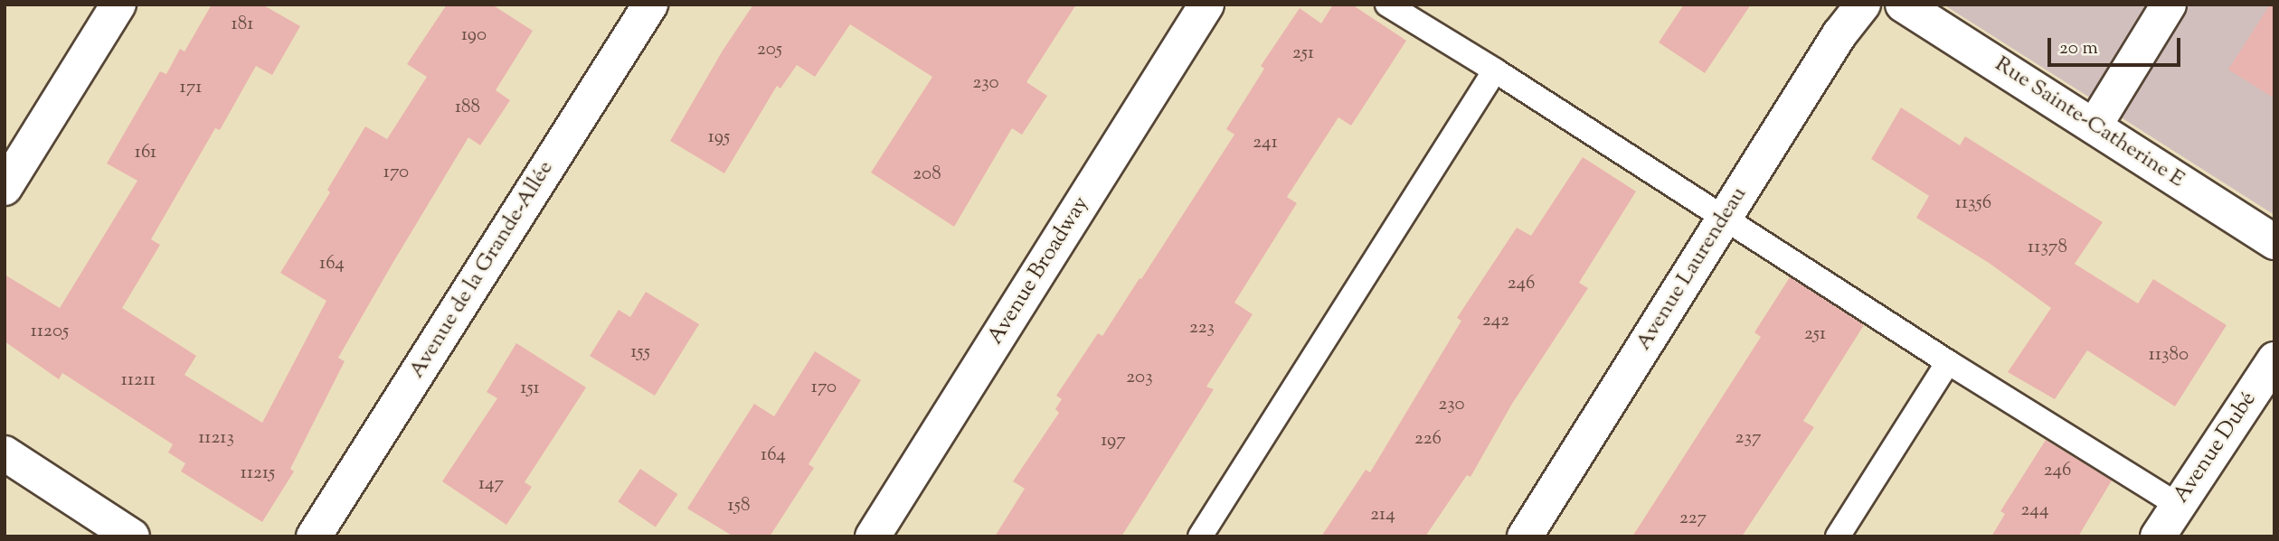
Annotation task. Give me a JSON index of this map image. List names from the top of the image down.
{
  "streets": {
    "street": [
      "Rue Sainte-Catherine E",
      "Avenue Laurendeau",
      "Avenue de la Grande-Allée",
      "Avenue Broadway",
      "Avenue Dubé"
    ]
  },
  "house_numbers": [
    "181",
    "190",
    "205",
    "251",
    "230",
    "171",
    "188",
    "195",
    "241",
    "161",
    "170",
    "208",
    "11356",
    "11378",
    "164",
    "246",
    "242",
    "223",
    "11205",
    "251",
    "155",
    "11380",
    "203",
    "11211",
    "170",
    "151",
    "230",
    "11213",
    "237",
    "226",
    "197",
    "164",
    "246",
    "11215",
    "147",
    "158",
    "244",
    "214",
    "227"
  ],
  "scale_bar": "20 m"
}
